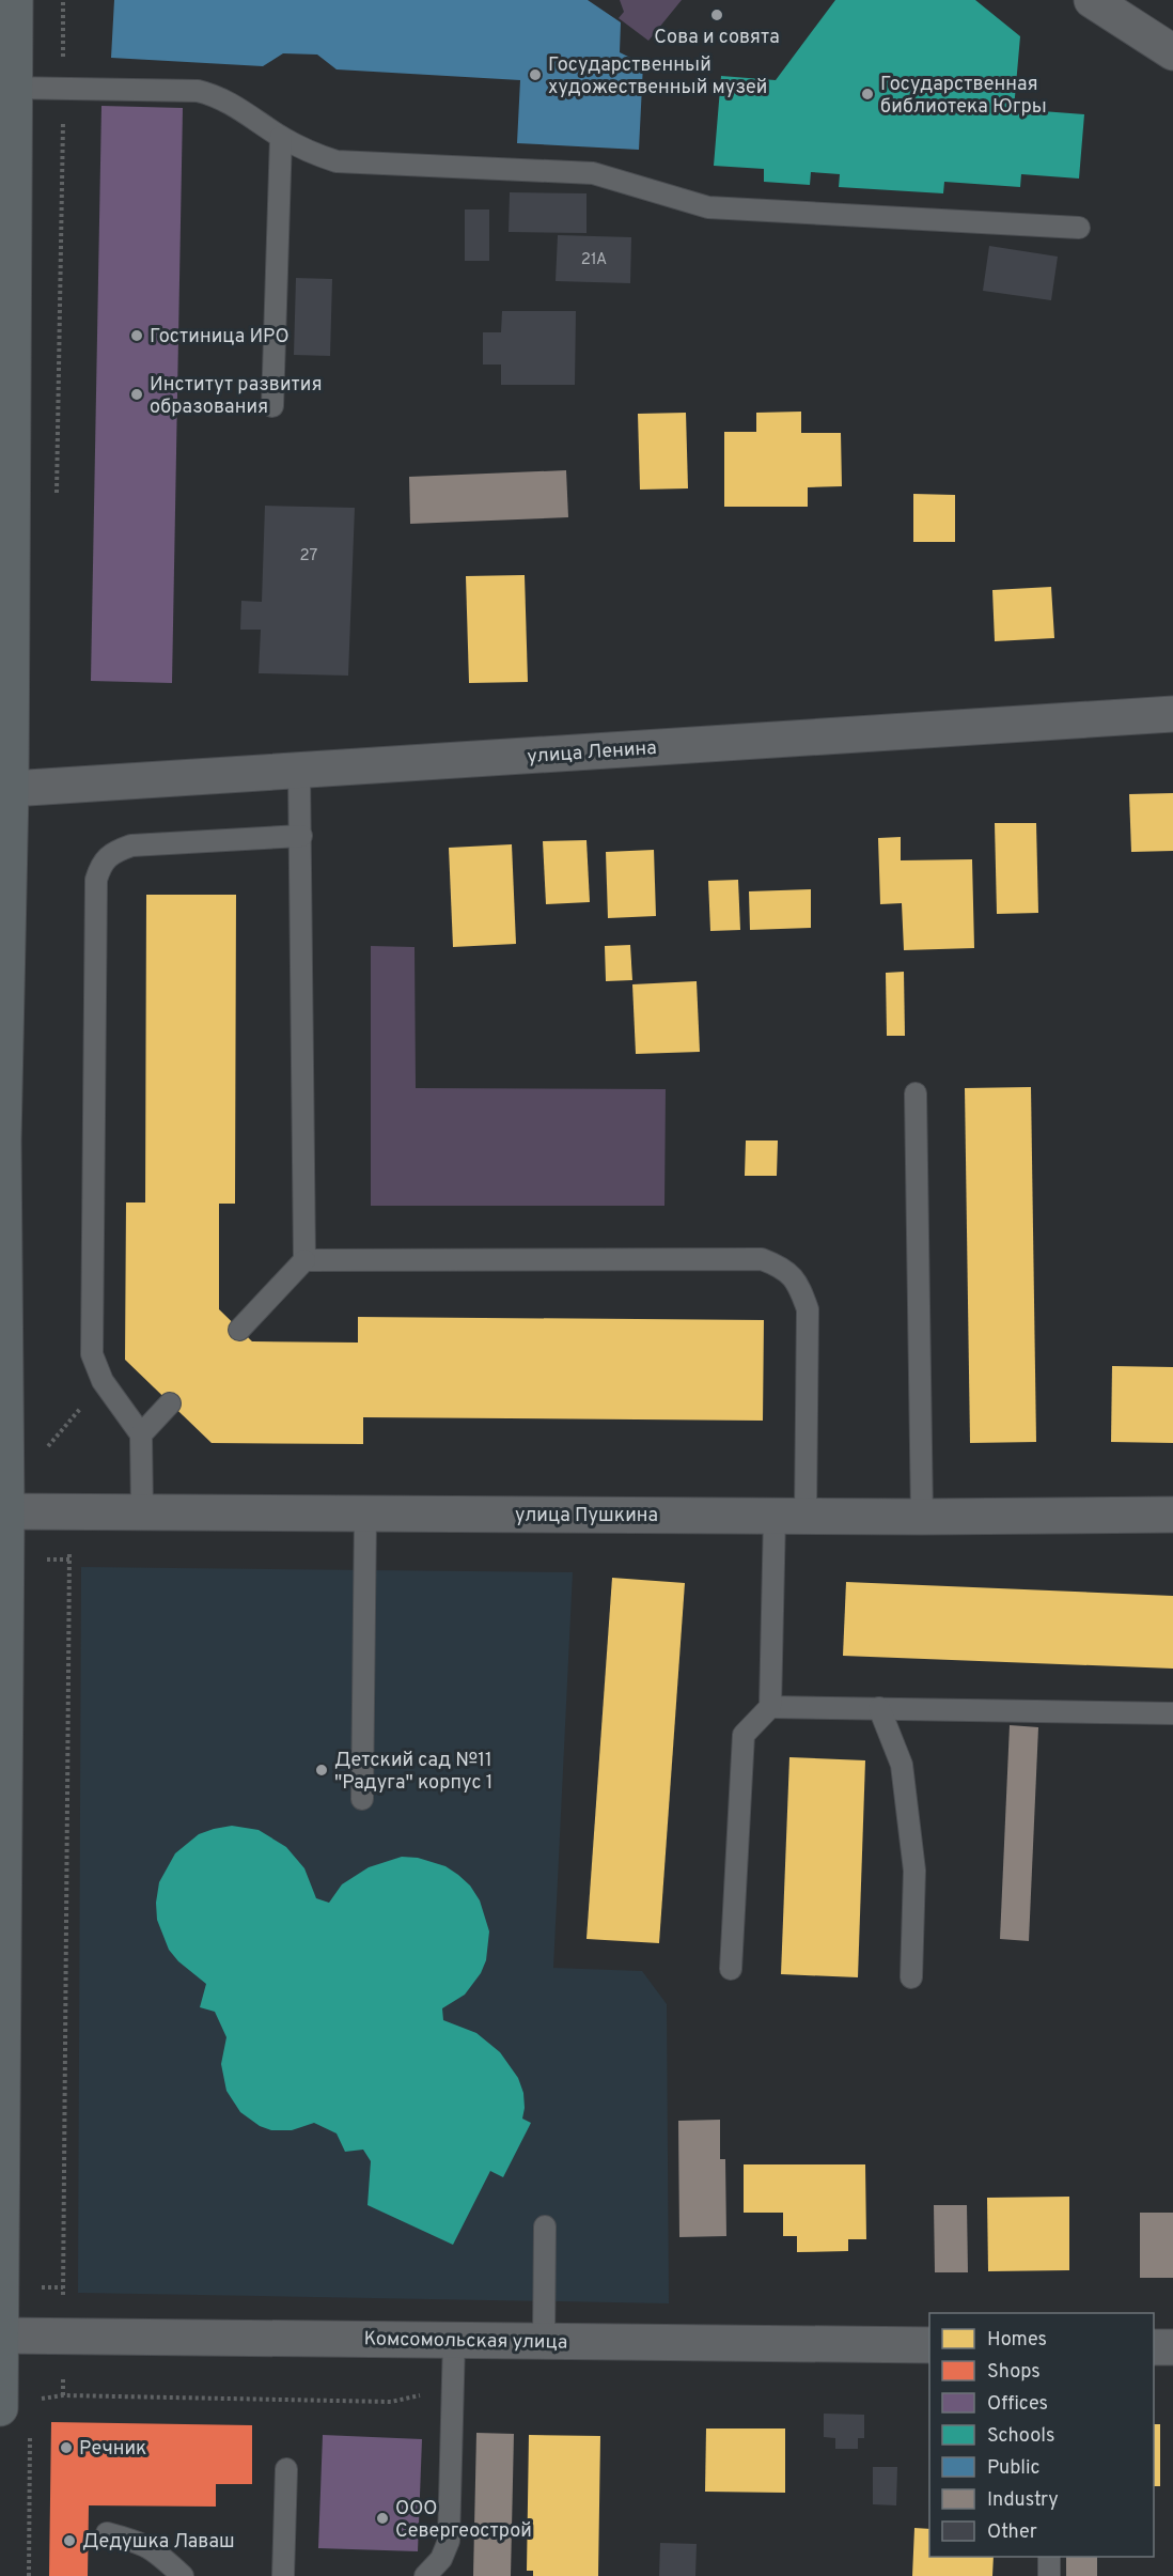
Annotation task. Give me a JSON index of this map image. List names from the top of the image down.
{
  "streets": {
    "street": ["улица Ленина", "улица Пушкина", "Комсомольская улица"]
  },
  "places": [
    "Сова и совята",
    "Государственный художественный музей",
    "Государственная библиотека Югры",
    "Гостиница ИРО",
    "Институт развития образования",
    "Детский сад №11 \"Радуга\" корпус 1",
    "Речник",
    "ООО Севергеострой",
    "Дедушка Лаваш"
  ],
  "house_numbers": ["21А", "27"],
  "legend": [
    "Homes",
    "Shops",
    "Offices",
    "Schools",
    "Public",
    "Industry",
    "Other"
  ]
}
